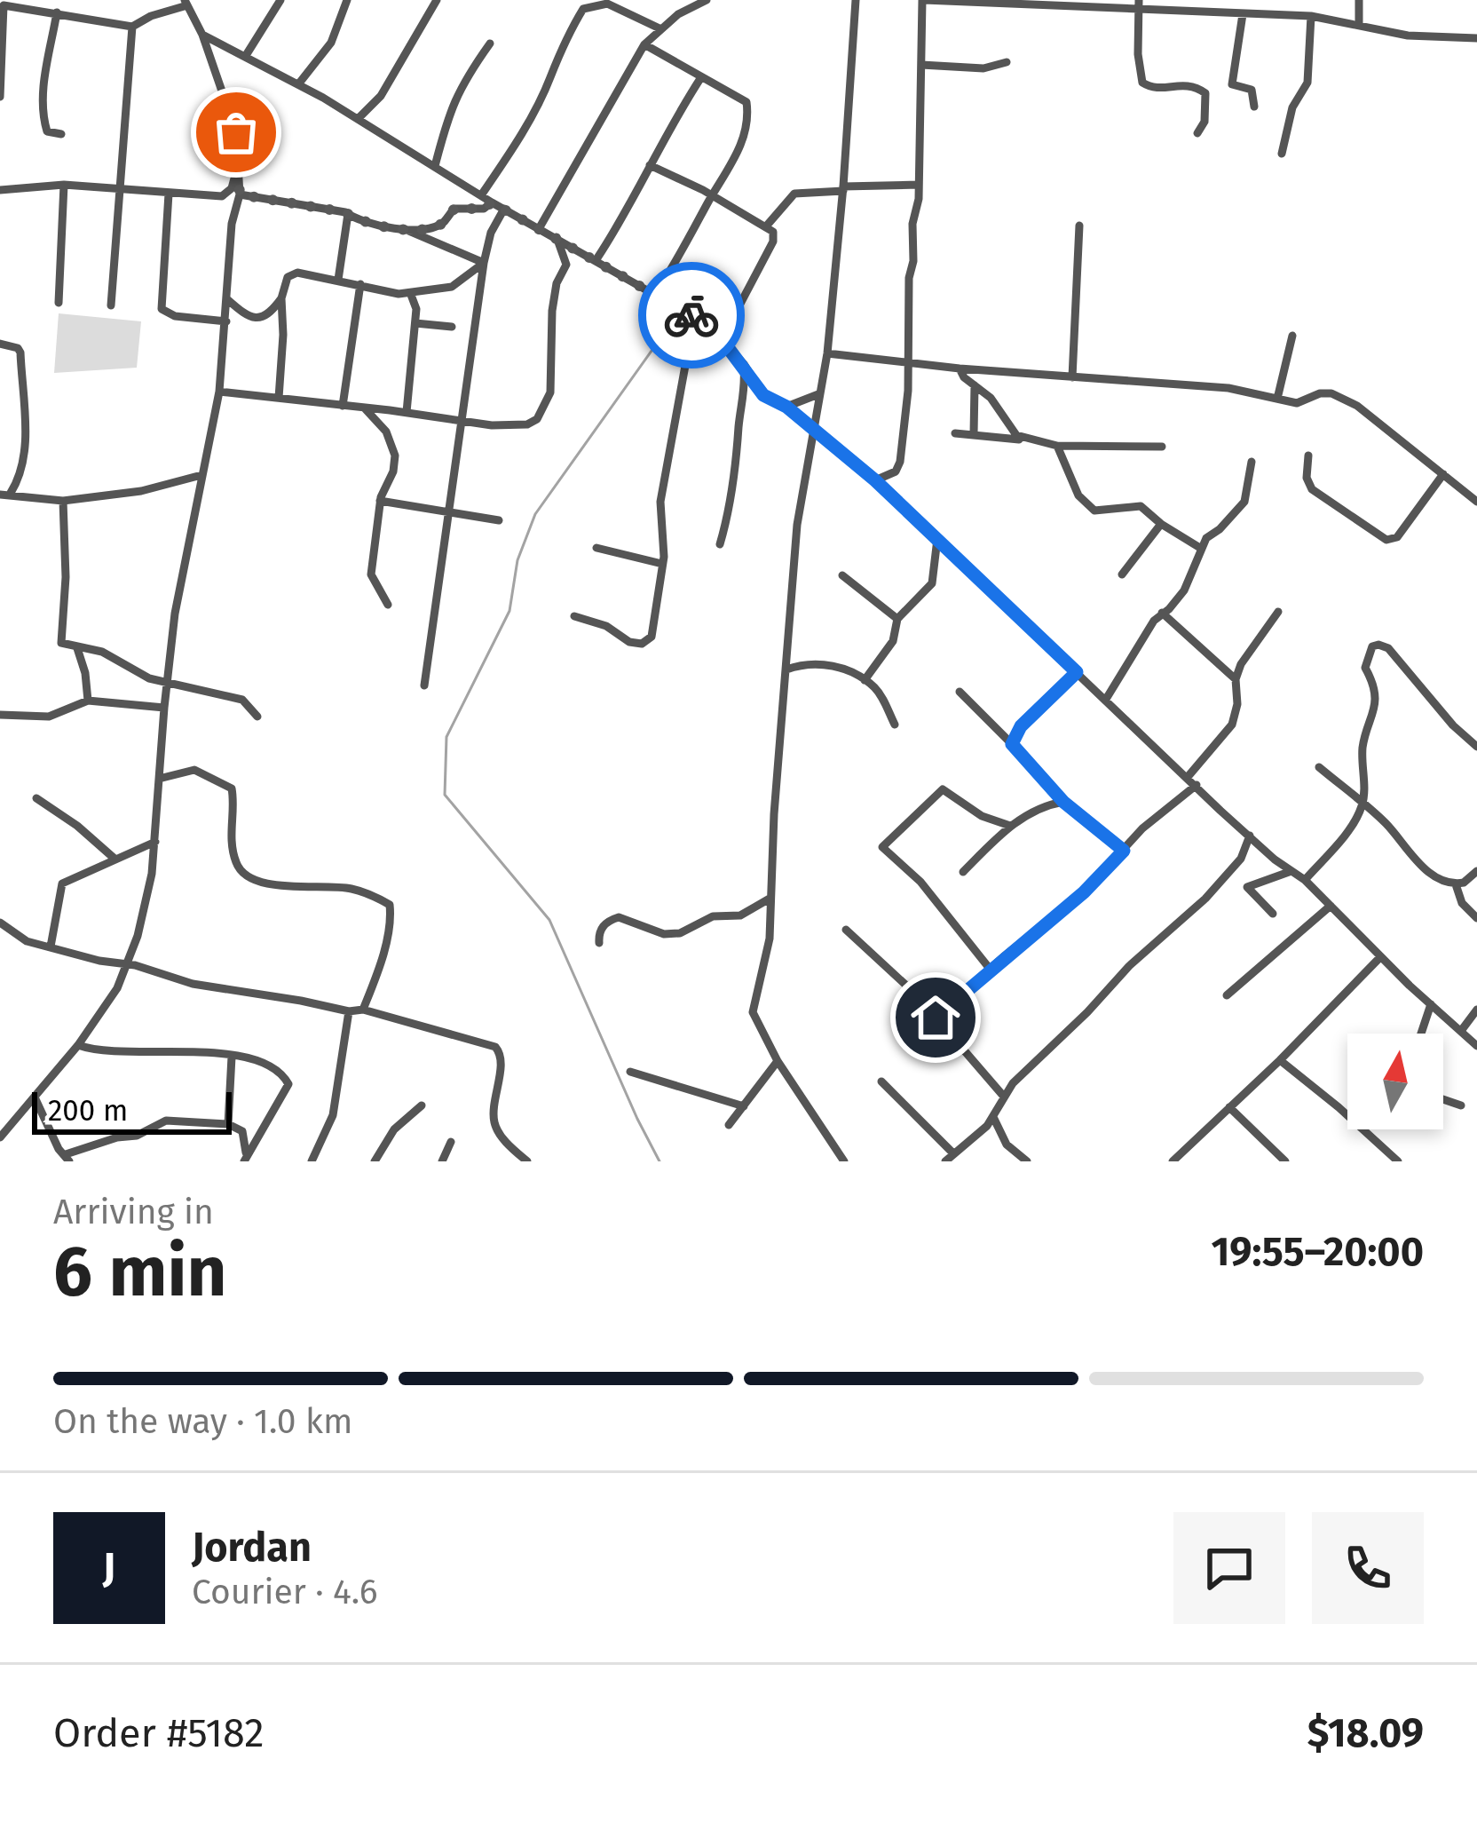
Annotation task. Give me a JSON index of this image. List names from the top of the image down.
{
  "scale_bar": "200 m",
  "north": "top",
  "page": {
    "scale": "200 m",
    "heading": ["6 min", "Arriving in", "19:55–20:00"],
    "panel": [
      "Jordan",
      "Courier · 4.6",
      "Order #5182",
      "$18.09"
    ],
    "bar": "On the way · 1.0 km",
    "round": "J"
  }
}
